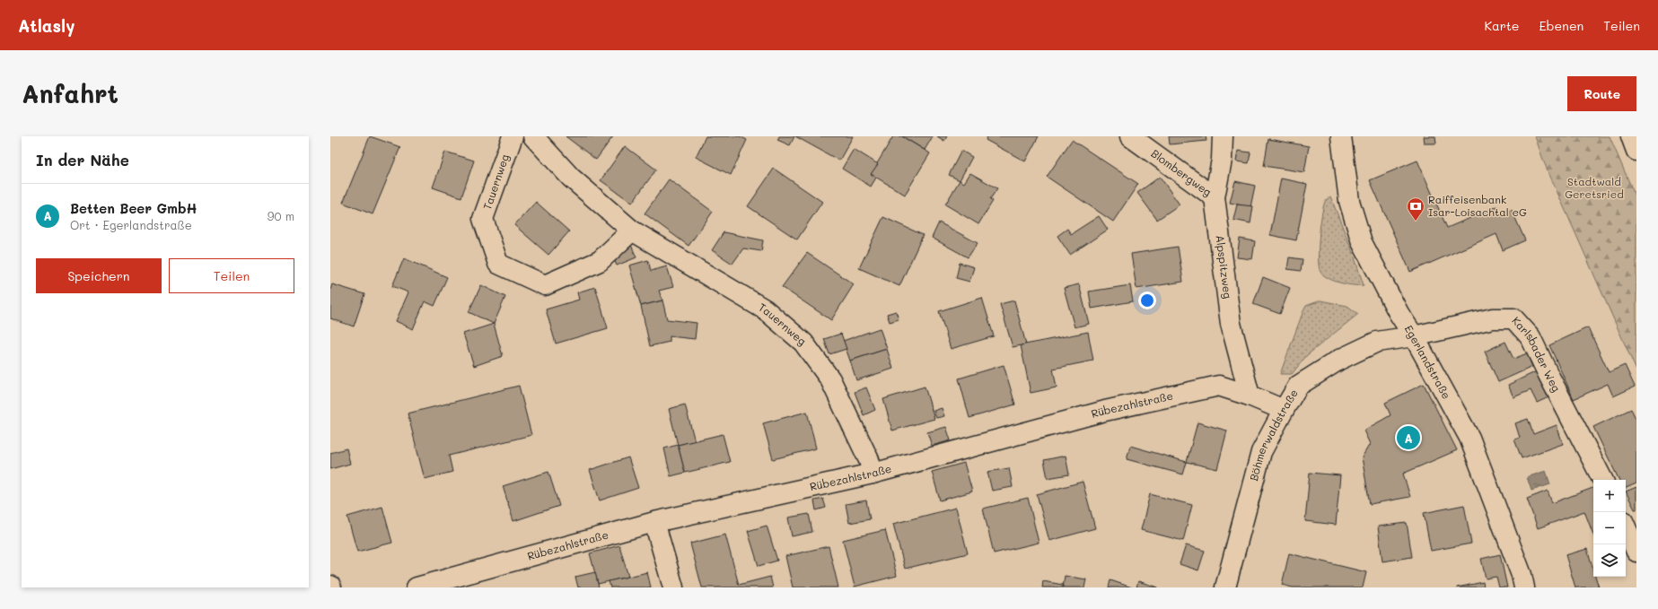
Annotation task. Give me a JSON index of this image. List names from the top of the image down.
{
  "streets": {
    "street": [
      "Blombergweg",
      "Tauernweg",
      "Alpspitzweg",
      "Karlsbader Weg",
      "Egerlandstraße",
      "Rübezahlstraße",
      "Böhmerwaldstraße"
    ]
  },
  "crossings": [
    ["Blombergweg", "Alpspitzweg"],
    ["Tauernweg", "Rübezahlstraße"],
    ["Alpspitzweg", "Rübezahlstraße"],
    ["Karlsbader Weg", "Egerlandstraße"],
    ["Karlsbader Weg", "Böhmerwaldstraße"],
    ["Egerlandstraße", "Böhmerwaldstraße"],
    ["Rübezahlstraße", "Böhmerwaldstraße"]
  ],
  "parks": ["Stadtwald Geretsried"],
  "places": {
    "bank": ["Raiffeisenbank Isar-Loisachtal eG"]
  },
  "page": {
    "header": "Atlasly",
    "nav": ["Karte", "Ebenen", "Teilen"],
    "buttons": [
      "Route",
      ["Speichern", "Teilen"]
    ],
    "title": "Anfahrt",
    "heading": "In der Nähe",
    "list": [
      {
        "mark": "A",
        "name": "Betten Beer GmbH",
        "note": "Ort · Egerlandstraße",
        "value": "90 m"
      }
    ],
    "pins": "A",
    "map_buttons": ["+", "−"]
  }
}
